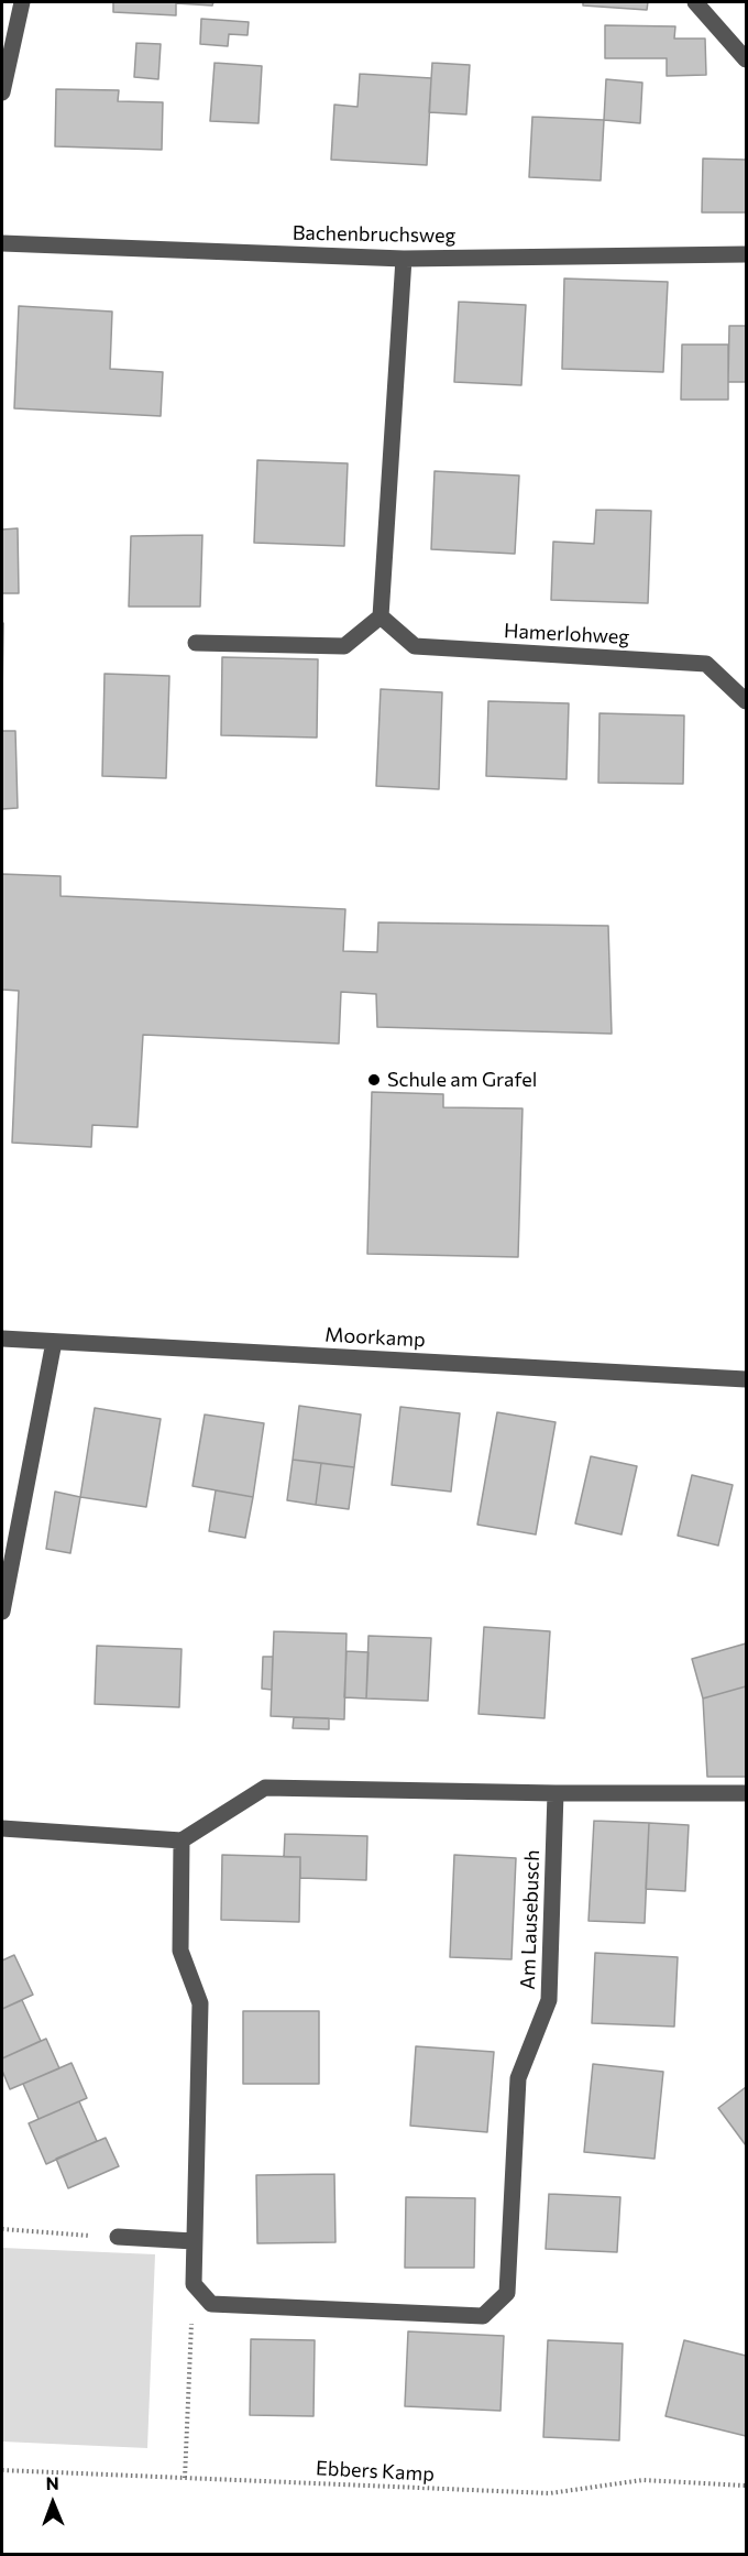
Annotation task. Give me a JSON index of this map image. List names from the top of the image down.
{
  "streets": {
    "street": [
      "Bachenbruchsweg",
      "Hamerlohweg",
      "Moorkamp",
      "Am Lausebusch"
    ],
    "path": ["Ebbers Kamp"]
  },
  "places": ["Schule am Grafel"],
  "north": "top"
}
